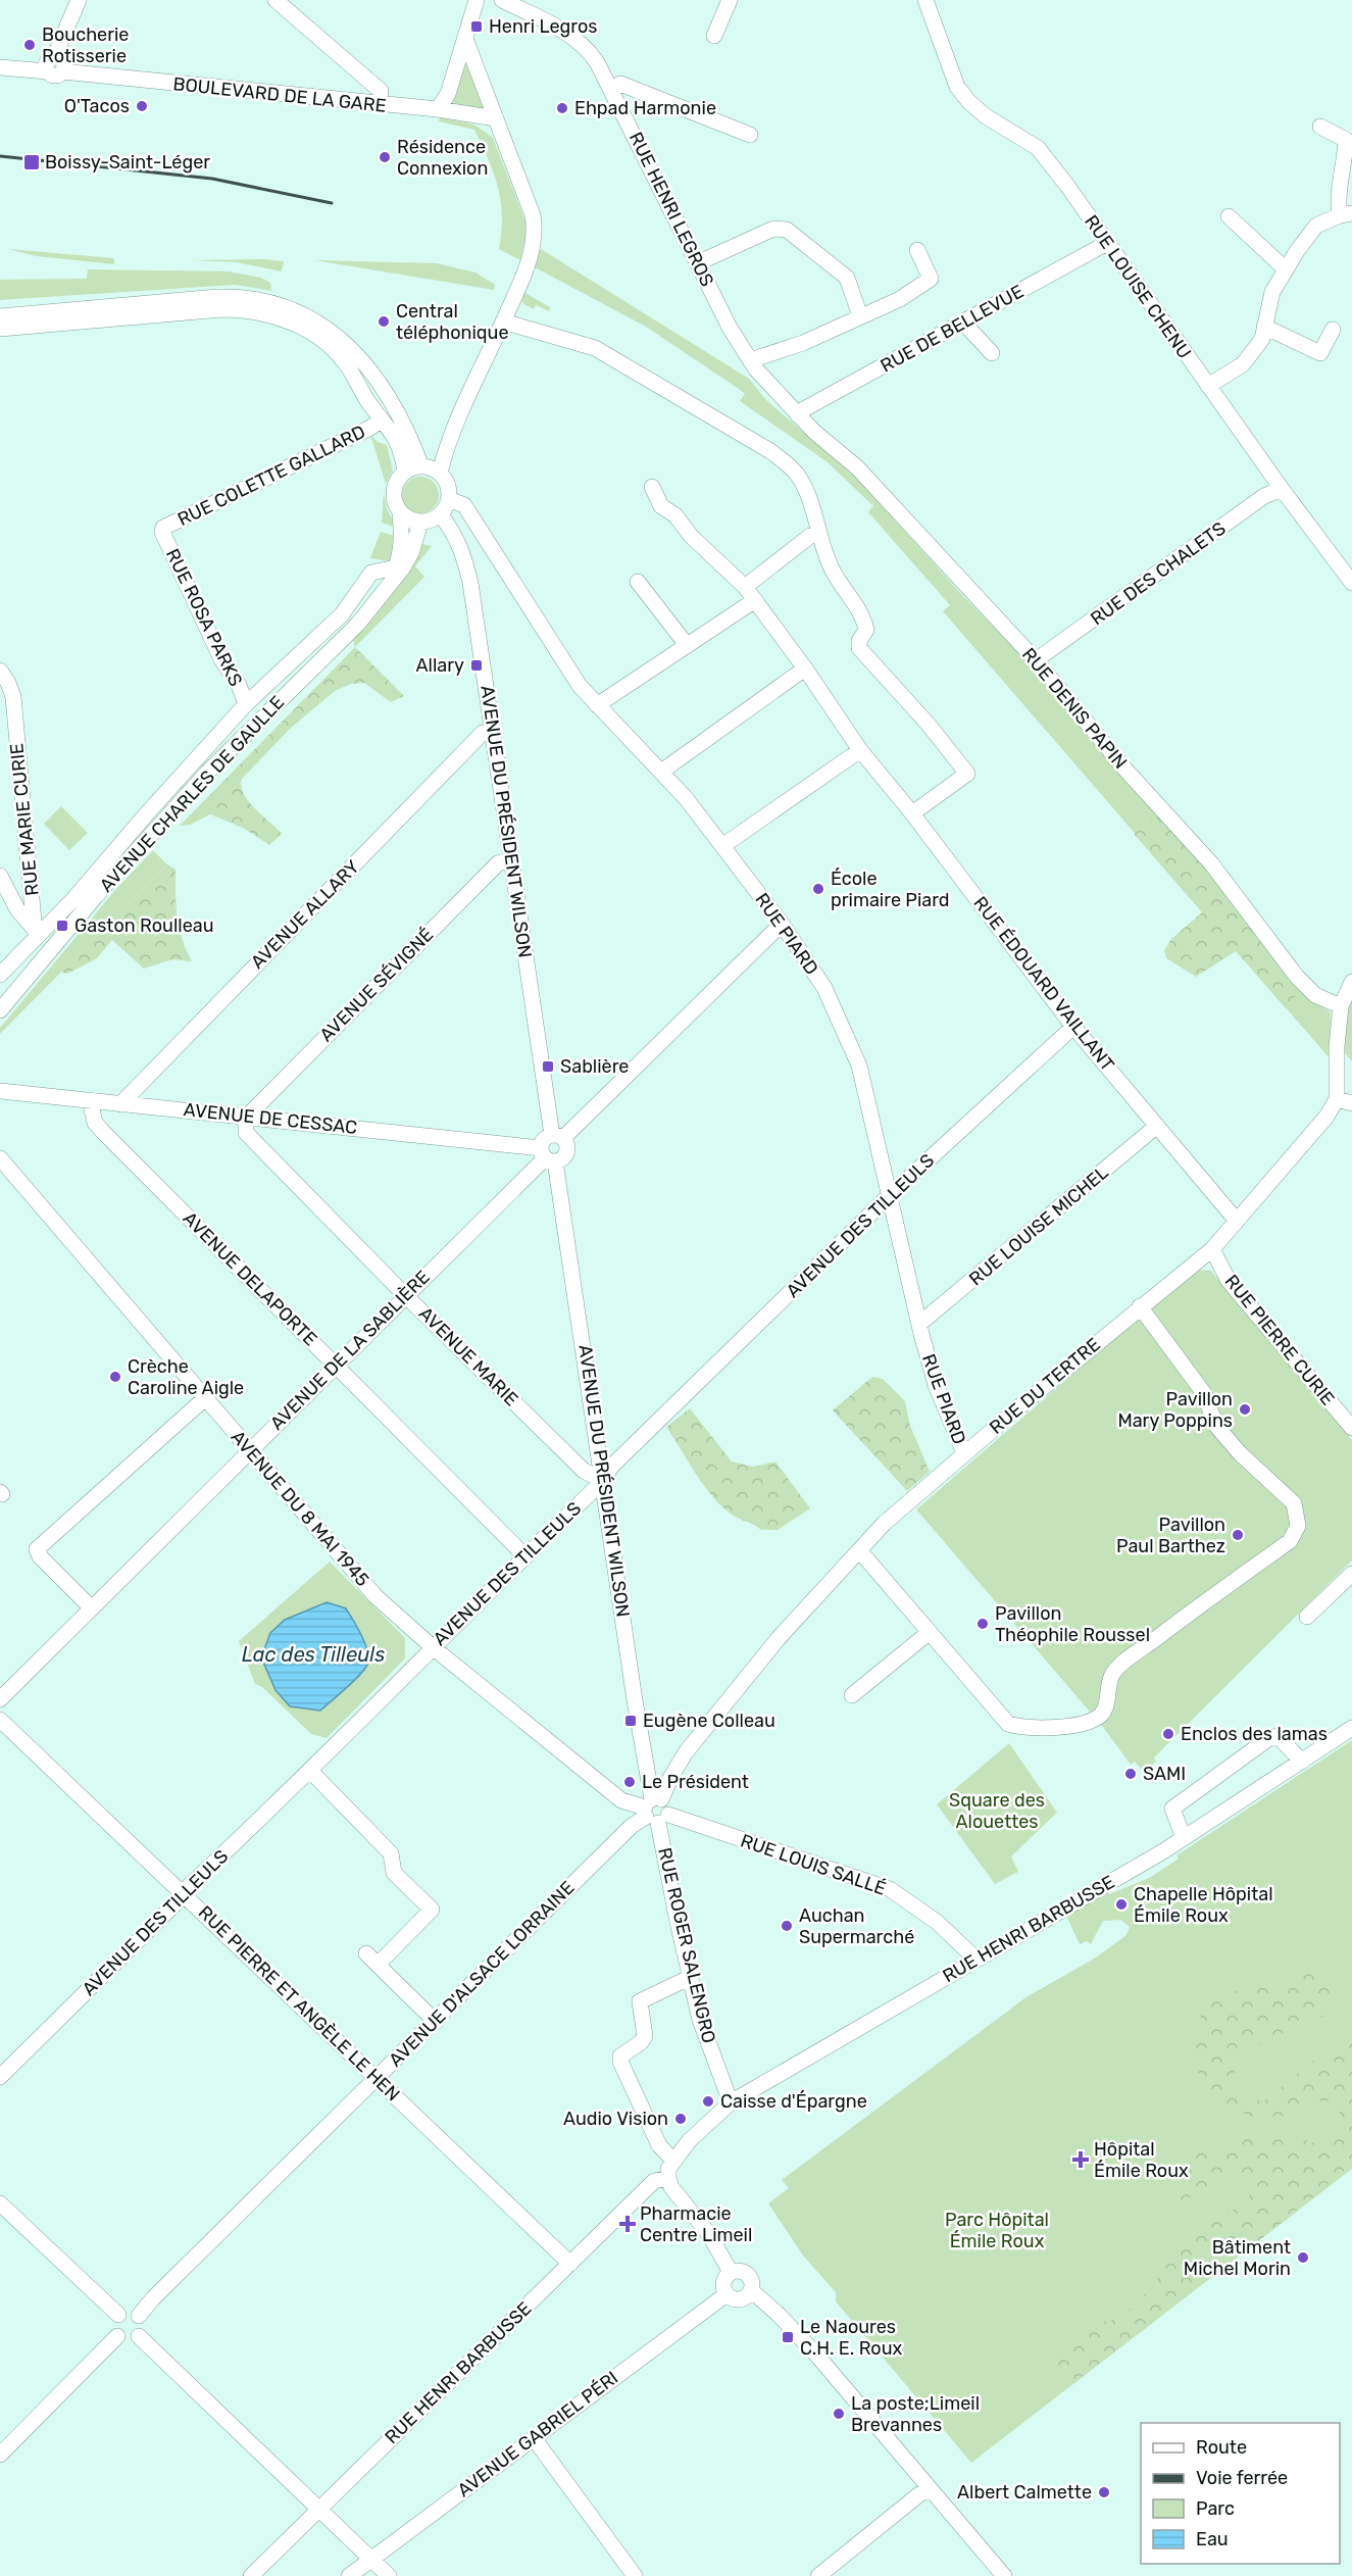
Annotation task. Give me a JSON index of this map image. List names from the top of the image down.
{
  "streets": {
    "street": [
      "BOULEVARD DE LA GARE",
      "RUE HENRI LEGROS",
      "RUE LOUISE CHENU",
      "RUE DE BELLEVUE",
      "RUE COLETTE GALLARD",
      "RUE DES CHALETS",
      "RUE ROSA PARKS",
      "RUE DENIS PAPIN",
      "AVENUE CHARLES DE GAULLE",
      "RUE MARIE CURIE",
      "AVENUE DU PRÉSIDENT WILSON",
      "AVENUE ALLARY",
      "RUE PIARD",
      "RUE ÉDOUARD VAILLANT",
      "AVENUE SÉVIGNÉ",
      "AVENUE DE CESSAC",
      "AVENUE DES TILLEULS",
      "RUE LOUISE MICHEL",
      "AVENUE DELAPORTE",
      "RUE PIERRE CURIE",
      "AVENUE DE LA SABLIÈRE",
      "AVENUE MARIE",
      "RUE DU TERTRE",
      "AVENUE DU 8 MAI 1945",
      "RUE LOUIS SALLÉ",
      "RUE HENRI BARBUSSE",
      "RUE ROGER SALENGRO",
      "AVENUE D'ALSACE LORRAINE",
      "RUE PIERRE ET ANGÈLE LE HEN",
      "AVENUE GABRIEL PÉRI"
    ]
  },
  "crossings": [
    ["RUE HENRI LEGROS", "RUE DE BELLEVUE"],
    ["RUE HENRI LEGROS", "RUE DENIS PAPIN"],
    ["RUE LOUISE CHENU", "RUE DE BELLEVUE"],
    ["RUE LOUISE CHENU", "RUE DES CHALETS"],
    ["RUE DE BELLEVUE", "RUE DENIS PAPIN"],
    ["RUE COLETTE GALLARD", "RUE ROSA PARKS"],
    ["RUE DES CHALETS", "RUE DENIS PAPIN"],
    ["RUE ROSA PARKS", "AVENUE CHARLES DE GAULLE"],
    ["RUE DENIS PAPIN", "RUE DU TERTRE"],
    ["AVENUE CHARLES DE GAULLE", "RUE MARIE CURIE"],
    ["AVENUE CHARLES DE GAULLE", "AVENUE DU PRÉSIDENT WILSON"],
    ["AVENUE CHARLES DE GAULLE", "RUE PIARD"],
    ["AVENUE DU PRÉSIDENT WILSON", "AVENUE ALLARY"],
    ["AVENUE DU PRÉSIDENT WILSON", "RUE PIARD"],
    ["AVENUE DU PRÉSIDENT WILSON", "AVENUE SÉVIGNÉ"],
    ["AVENUE DU PRÉSIDENT WILSON", "AVENUE DE CESSAC"],
    ["AVENUE DU PRÉSIDENT WILSON", "AVENUE DES TILLEULS"],
    ["AVENUE DU PRÉSIDENT WILSON", "AVENUE DE LA SABLIÈRE"],
    ["AVENUE DU PRÉSIDENT WILSON", "AVENUE MARIE"],
    ["AVENUE DU PRÉSIDENT WILSON", "RUE DU TERTRE"],
    ["AVENUE DU PRÉSIDENT WILSON", "AVENUE DU 8 MAI 1945"],
    ["AVENUE DU PRÉSIDENT WILSON", "RUE LOUIS SALLÉ"],
    ["AVENUE DU PRÉSIDENT WILSON", "RUE ROGER SALENGRO"],
    ["AVENUE DU PRÉSIDENT WILSON", "AVENUE D'ALSACE LORRAINE"],
    ["AVENUE ALLARY", "AVENUE DE CESSAC"],
    ["RUE PIARD", "AVENUE DES TILLEULS"],
    ["RUE PIARD", "RUE LOUISE MICHEL"],
    ["RUE PIARD", "RUE DU TERTRE"],
    ["RUE ÉDOUARD VAILLANT", "AVENUE DES TILLEULS"],
    ["RUE ÉDOUARD VAILLANT", "RUE LOUISE MICHEL"],
    ["RUE ÉDOUARD VAILLANT", "RUE DU TERTRE"],
    ["AVENUE SÉVIGNÉ", "AVENUE DE CESSAC"],
    ["AVENUE SÉVIGNÉ", "AVENUE MARIE"],
    ["AVENUE DE CESSAC", "AVENUE DELAPORTE"],
    ["AVENUE DE CESSAC", "AVENUE DE LA SABLIÈRE"],
    ["AVENUE DE CESSAC", "AVENUE MARIE"],
    ["AVENUE DES TILLEULS", "AVENUE DELAPORTE"],
    ["AVENUE DES TILLEULS", "AVENUE MARIE"],
    ["AVENUE DES TILLEULS", "AVENUE DU 8 MAI 1945"],
    ["AVENUE DES TILLEULS", "RUE PIERRE ET ANGÈLE LE HEN"],
    ["AVENUE DELAPORTE", "AVENUE DE LA SABLIÈRE"],
    ["RUE PIERRE CURIE", "RUE DU TERTRE"],
    ["AVENUE DE LA SABLIÈRE", "AVENUE MARIE"],
    ["AVENUE DE LA SABLIÈRE", "AVENUE DU 8 MAI 1945"],
    ["RUE DU TERTRE", "AVENUE DU 8 MAI 1945"],
    ["RUE DU TERTRE", "RUE LOUIS SALLÉ"],
    ["RUE DU TERTRE", "RUE ROGER SALENGRO"],
    ["RUE DU TERTRE", "AVENUE D'ALSACE LORRAINE"],
    ["AVENUE DU 8 MAI 1945", "RUE LOUIS SALLÉ"],
    ["AVENUE DU 8 MAI 1945", "RUE ROGER SALENGRO"],
    ["AVENUE DU 8 MAI 1945", "AVENUE D'ALSACE LORRAINE"],
    ["RUE LOUIS SALLÉ", "RUE HENRI BARBUSSE"],
    ["RUE LOUIS SALLÉ", "RUE ROGER SALENGRO"],
    ["RUE LOUIS SALLÉ", "AVENUE D'ALSACE LORRAINE"],
    ["RUE HENRI BARBUSSE", "RUE ROGER SALENGRO"],
    ["RUE HENRI BARBUSSE", "RUE PIERRE ET ANGÈLE LE HEN"],
    ["RUE ROGER SALENGRO", "AVENUE D'ALSACE LORRAINE"],
    ["AVENUE D'ALSACE LORRAINE", "RUE PIERRE ET ANGÈLE LE HEN"]
  ],
  "water": ["Lac des Tilleuls"],
  "parks": ["Square des Alouettes", "Parc Hôpital Émile Roux"],
  "places": {
    "transit": [
      "Henri Legros",
      "Boissy-Saint-Léger",
      "Allary",
      "Gaston Roulleau",
      "Sablière",
      "Eugène Colleau",
      "Le Naoures C.H. E. Roux"
    ],
    "other": [
      "Boucherie Rotisserie",
      "O'Tacos",
      "Ehpad Harmonie",
      "Résidence Connexion",
      "Central téléphonique",
      "École primaire Piard",
      "Crèche Caroline Aigle",
      "Pavillon Mary Poppins",
      "Pavillon Paul Barthez",
      "Pavillon Théophile Roussel",
      "Enclos des lamas",
      "SAMI",
      "Le Président",
      "Chapelle Hôpital Émile Roux",
      "Auchan Supermarché",
      "Caisse d'Épargne",
      "Audio Vision",
      "Bâtiment Michel Morin",
      "La poste;Limeil Brevannes",
      "Albert Calmette"
    ],
    "health": ["Hôpital Émile Roux", "Pharmacie Centre Limeil"]
  },
  "legend": [
    "Route",
    "Voie ferrée",
    "Parc",
    "Eau"
  ]
}
